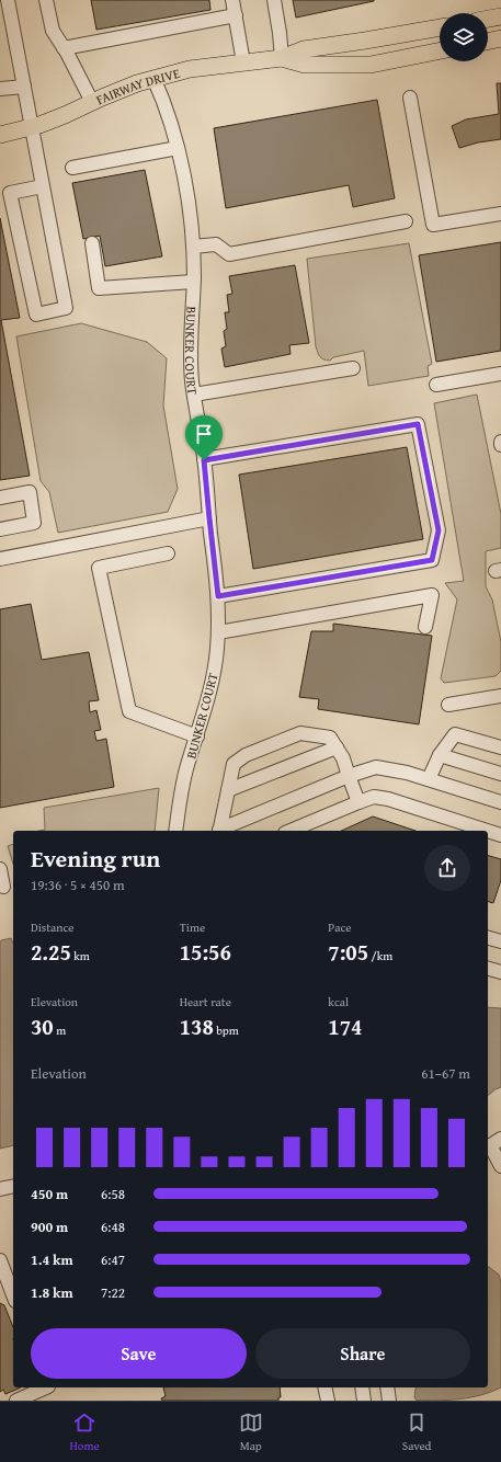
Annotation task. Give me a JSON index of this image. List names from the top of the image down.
{
  "streets": {
    "main road": ["FAIRWAY DRIVE"],
    "street": ["BUNKER COURT"]
  },
  "crossings": [
    ["FAIRWAY DRIVE", "BUNKER COURT"]
  ],
  "page": {
    "heading": ["Evening run", "19:36 · 5 × 450 m"],
    "stats": [
      ["Distance", "2.25 km"],
      ["Time", "15:56"],
      ["Pace", "7:05 /km"],
      ["Elevation", "30 m"],
      ["Heart rate", "138 bpm"],
      ["kcal", "174"]
    ],
    "chart": ["Elevation", "61–67 m"],
    "list": [
      {
        "name": "450 m",
        "note": "6:58"
      },
      {
        "name": "900 m",
        "note": "6:48"
      },
      {
        "name": "1.4 km",
        "note": "6:47"
      },
      {
        "name": "1.8 km",
        "note": "7:22"
      }
    ],
    "buttons": ["Save", "Share"],
    "tabs": ["Home", "Map", "Saved"]
  }
}
